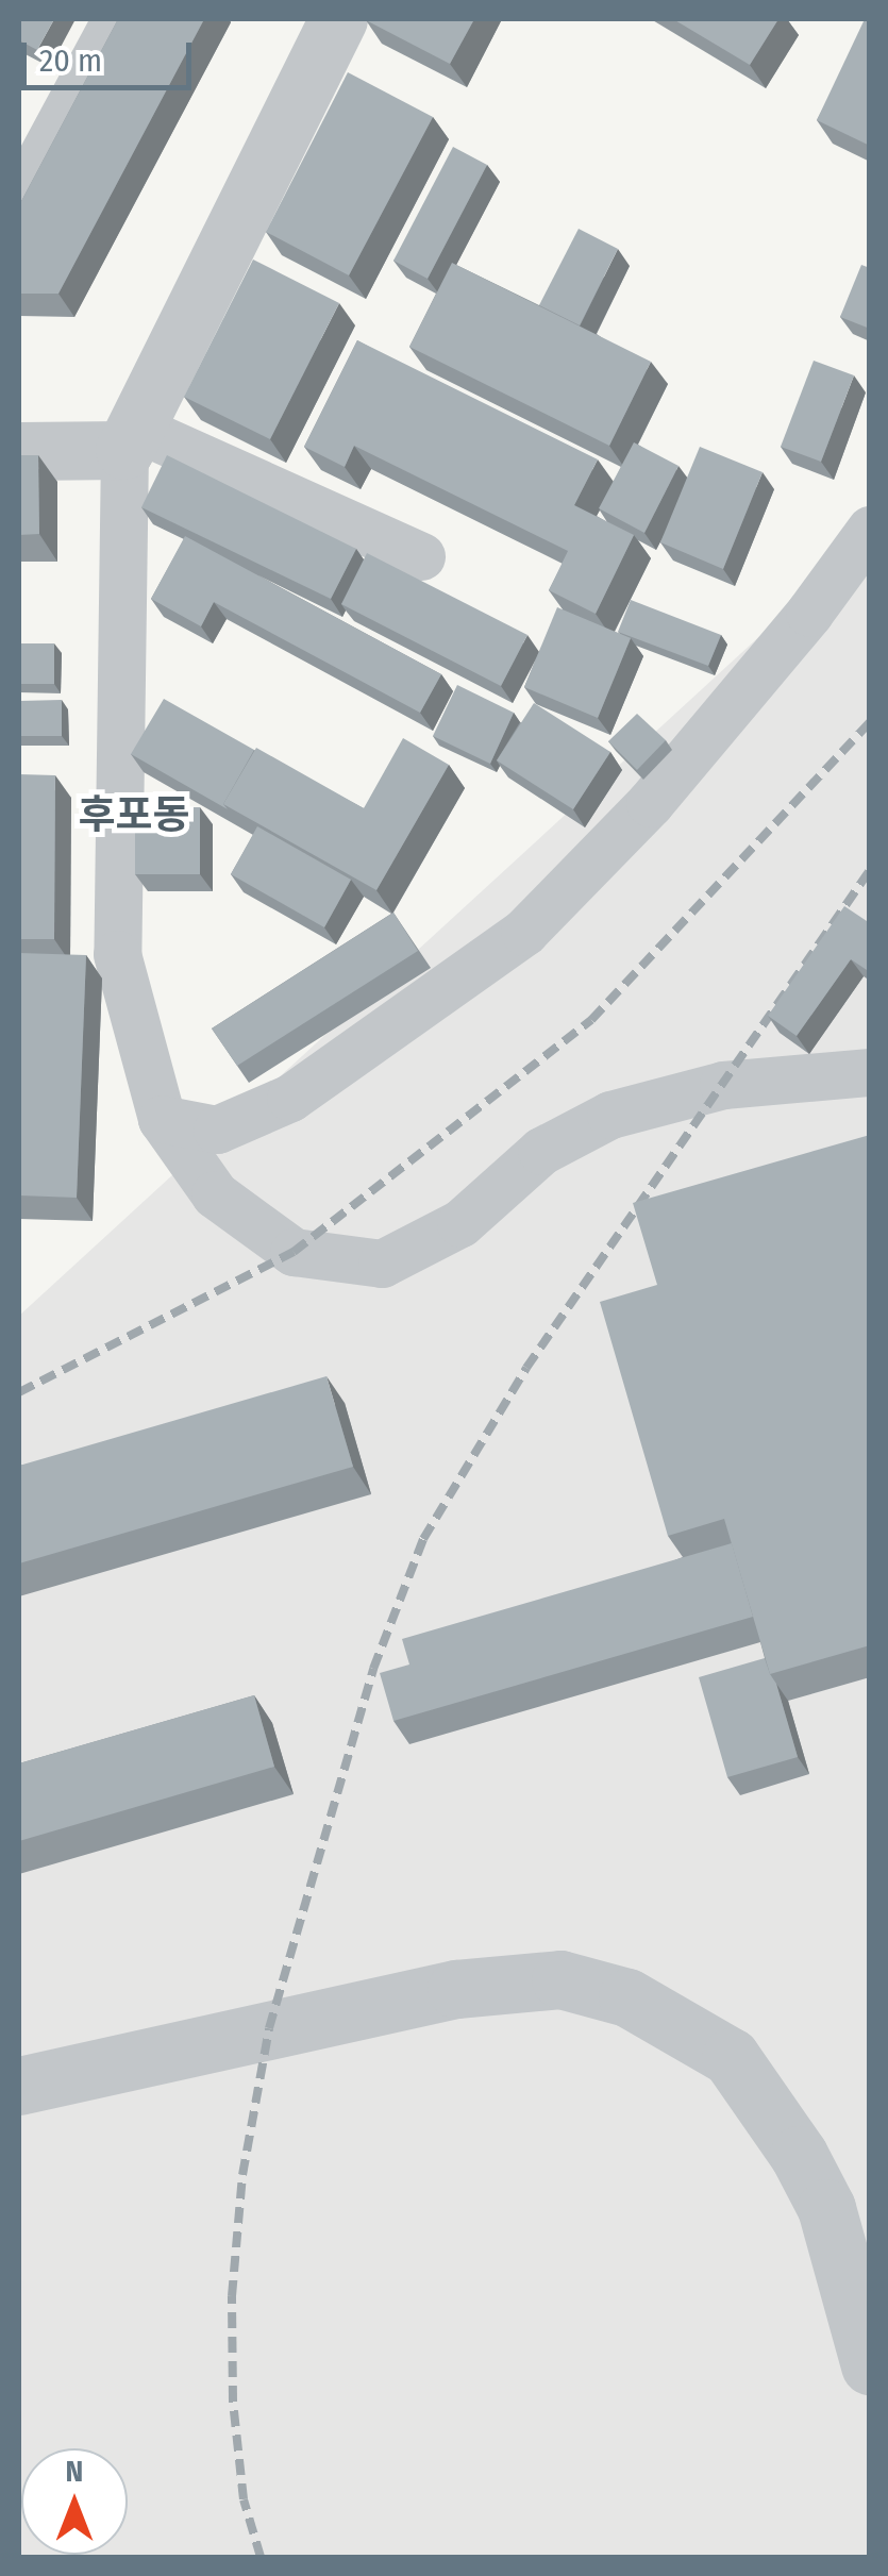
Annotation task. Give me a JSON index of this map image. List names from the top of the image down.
{
  "districts": ["후포동"],
  "scale_bar": "20 m",
  "north": "top"
}
